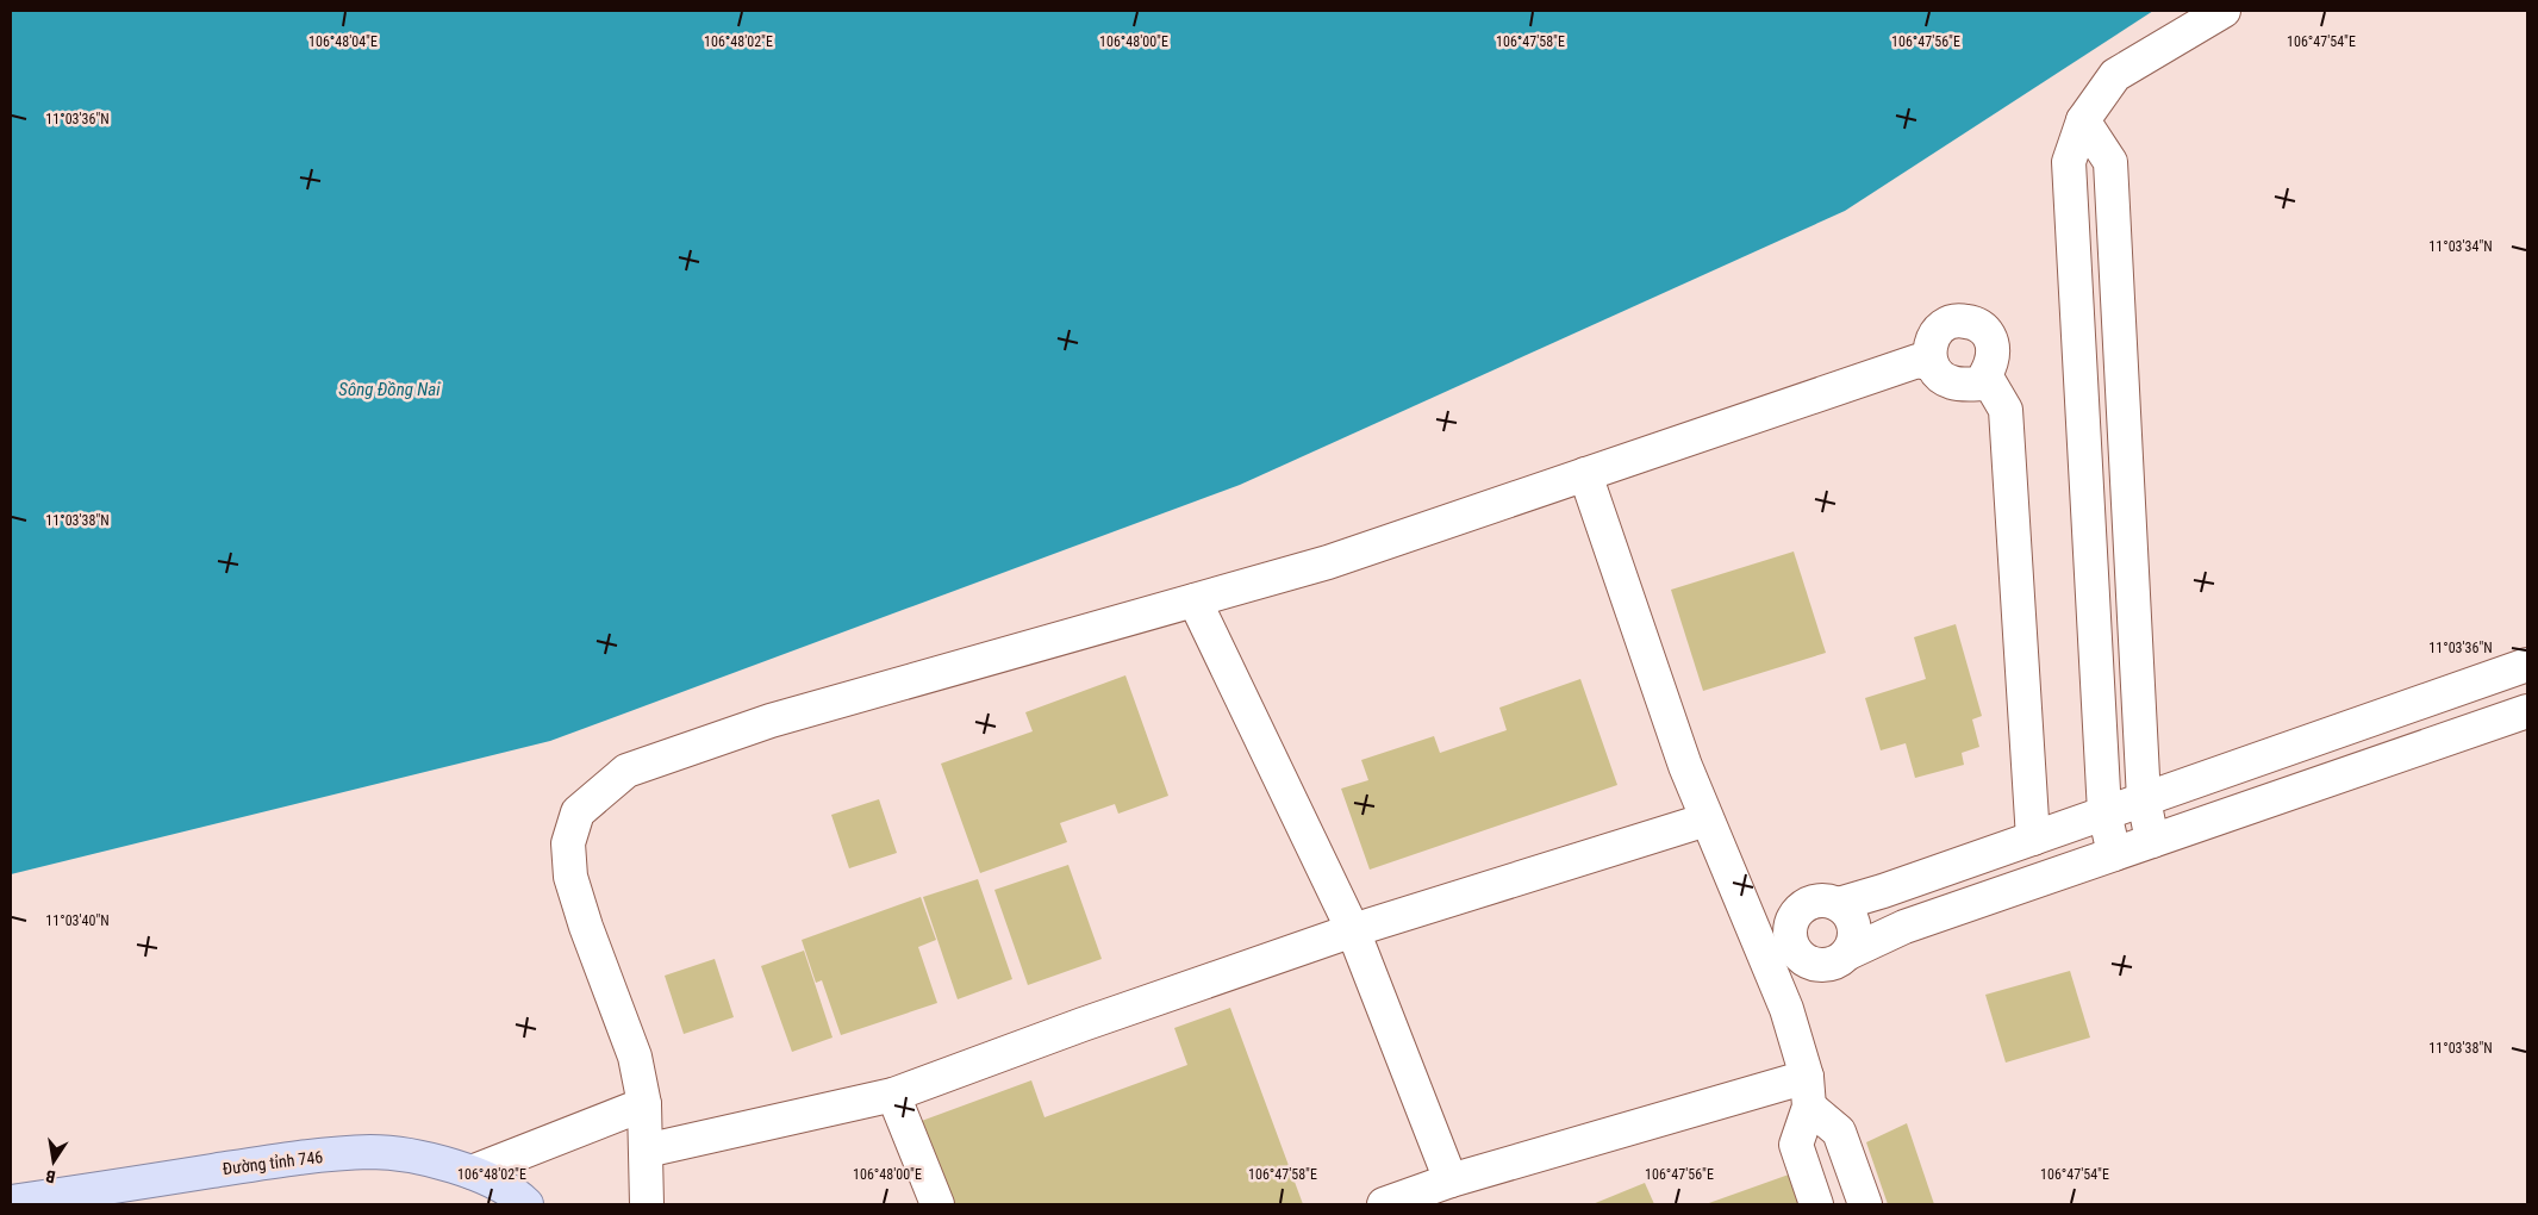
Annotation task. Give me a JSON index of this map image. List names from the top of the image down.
{
  "streets": {
    "main road": ["Đường tỉnh 746"]
  },
  "water": ["Sông Đồng Nai"],
  "north": "bottom",
  "coordinates": [
    "106°48'04\"E",
    "106°48'02\"E",
    "106°48'00\"E",
    "106°47'58\"E",
    "106°47'56\"E",
    "106°47'54\"E",
    "11°03'36\"N",
    "11°03'34\"N",
    "11°03'38\"N",
    "11°03'40\"N"
  ]
}
